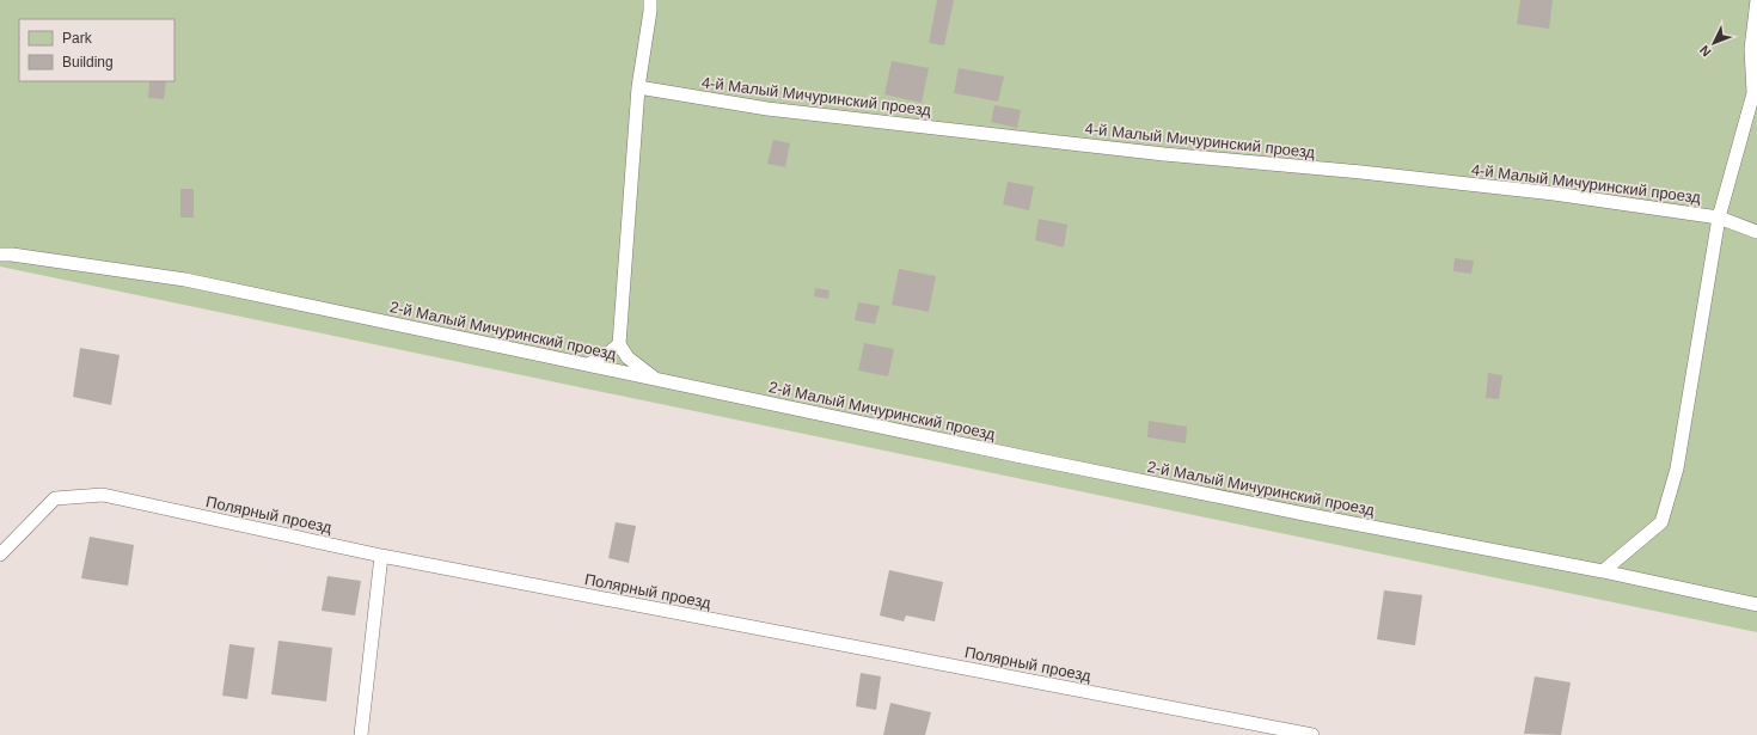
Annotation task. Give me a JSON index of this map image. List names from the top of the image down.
{
  "streets": {
    "lane": ["4-й Малый Мичуринский проезд", "2-й Малый Мичуринский проезд", "Полярный проезд"]
  },
  "legend": ["Park", "Building"],
  "north": "bottom left"
}
